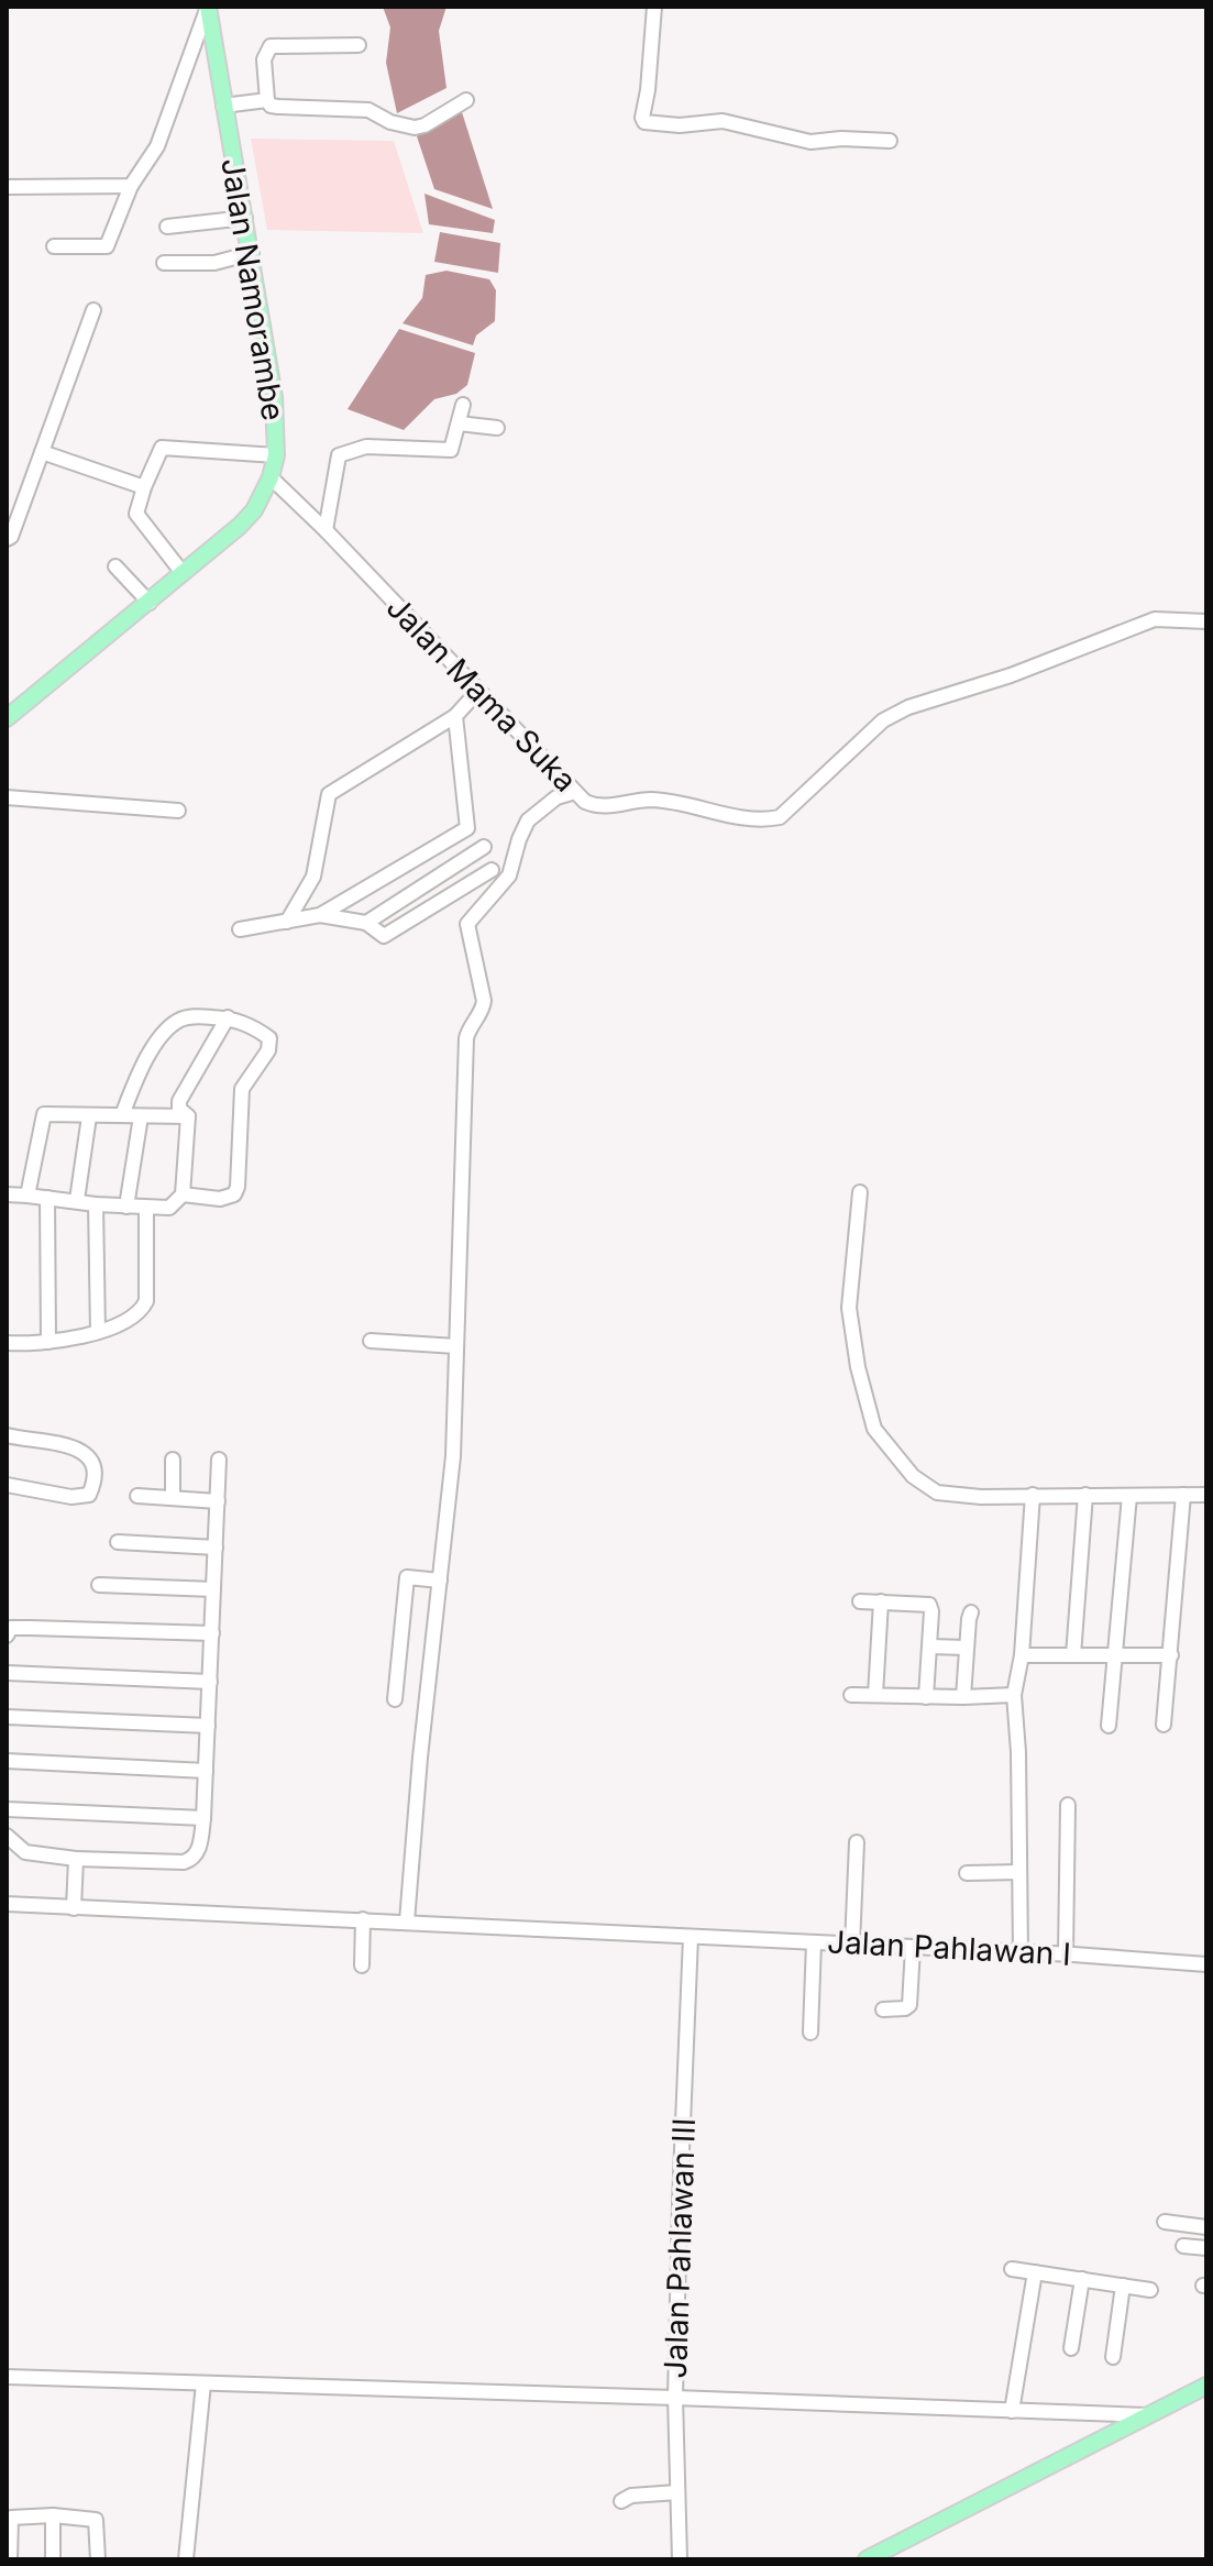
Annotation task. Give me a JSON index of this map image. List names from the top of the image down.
{
  "streets": {
    "main road": ["Jalan Namorambe"],
    "street": ["Jalan Mama Suka", "Jalan Pahlawan I", "Jalan Pahlawan III"]
  },
  "crossings": [
    ["Jalan Namorambe", "Jalan Mama Suka"],
    ["Jalan Pahlawan I", "Jalan Pahlawan III"]
  ]
}
